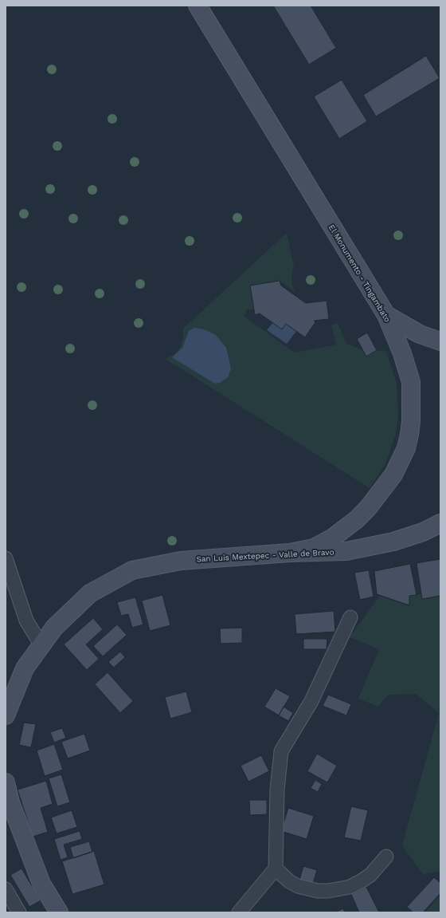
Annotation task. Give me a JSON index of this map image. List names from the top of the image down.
{
  "streets": {
    "main road": ["El Monumento - Tingambato", "San Luis Mextepec - Valle de Bravo"]
  },
  "crossings": [
    ["El Monumento - Tingambato", "San Luis Mextepec - Valle de Bravo"]
  ]
}
